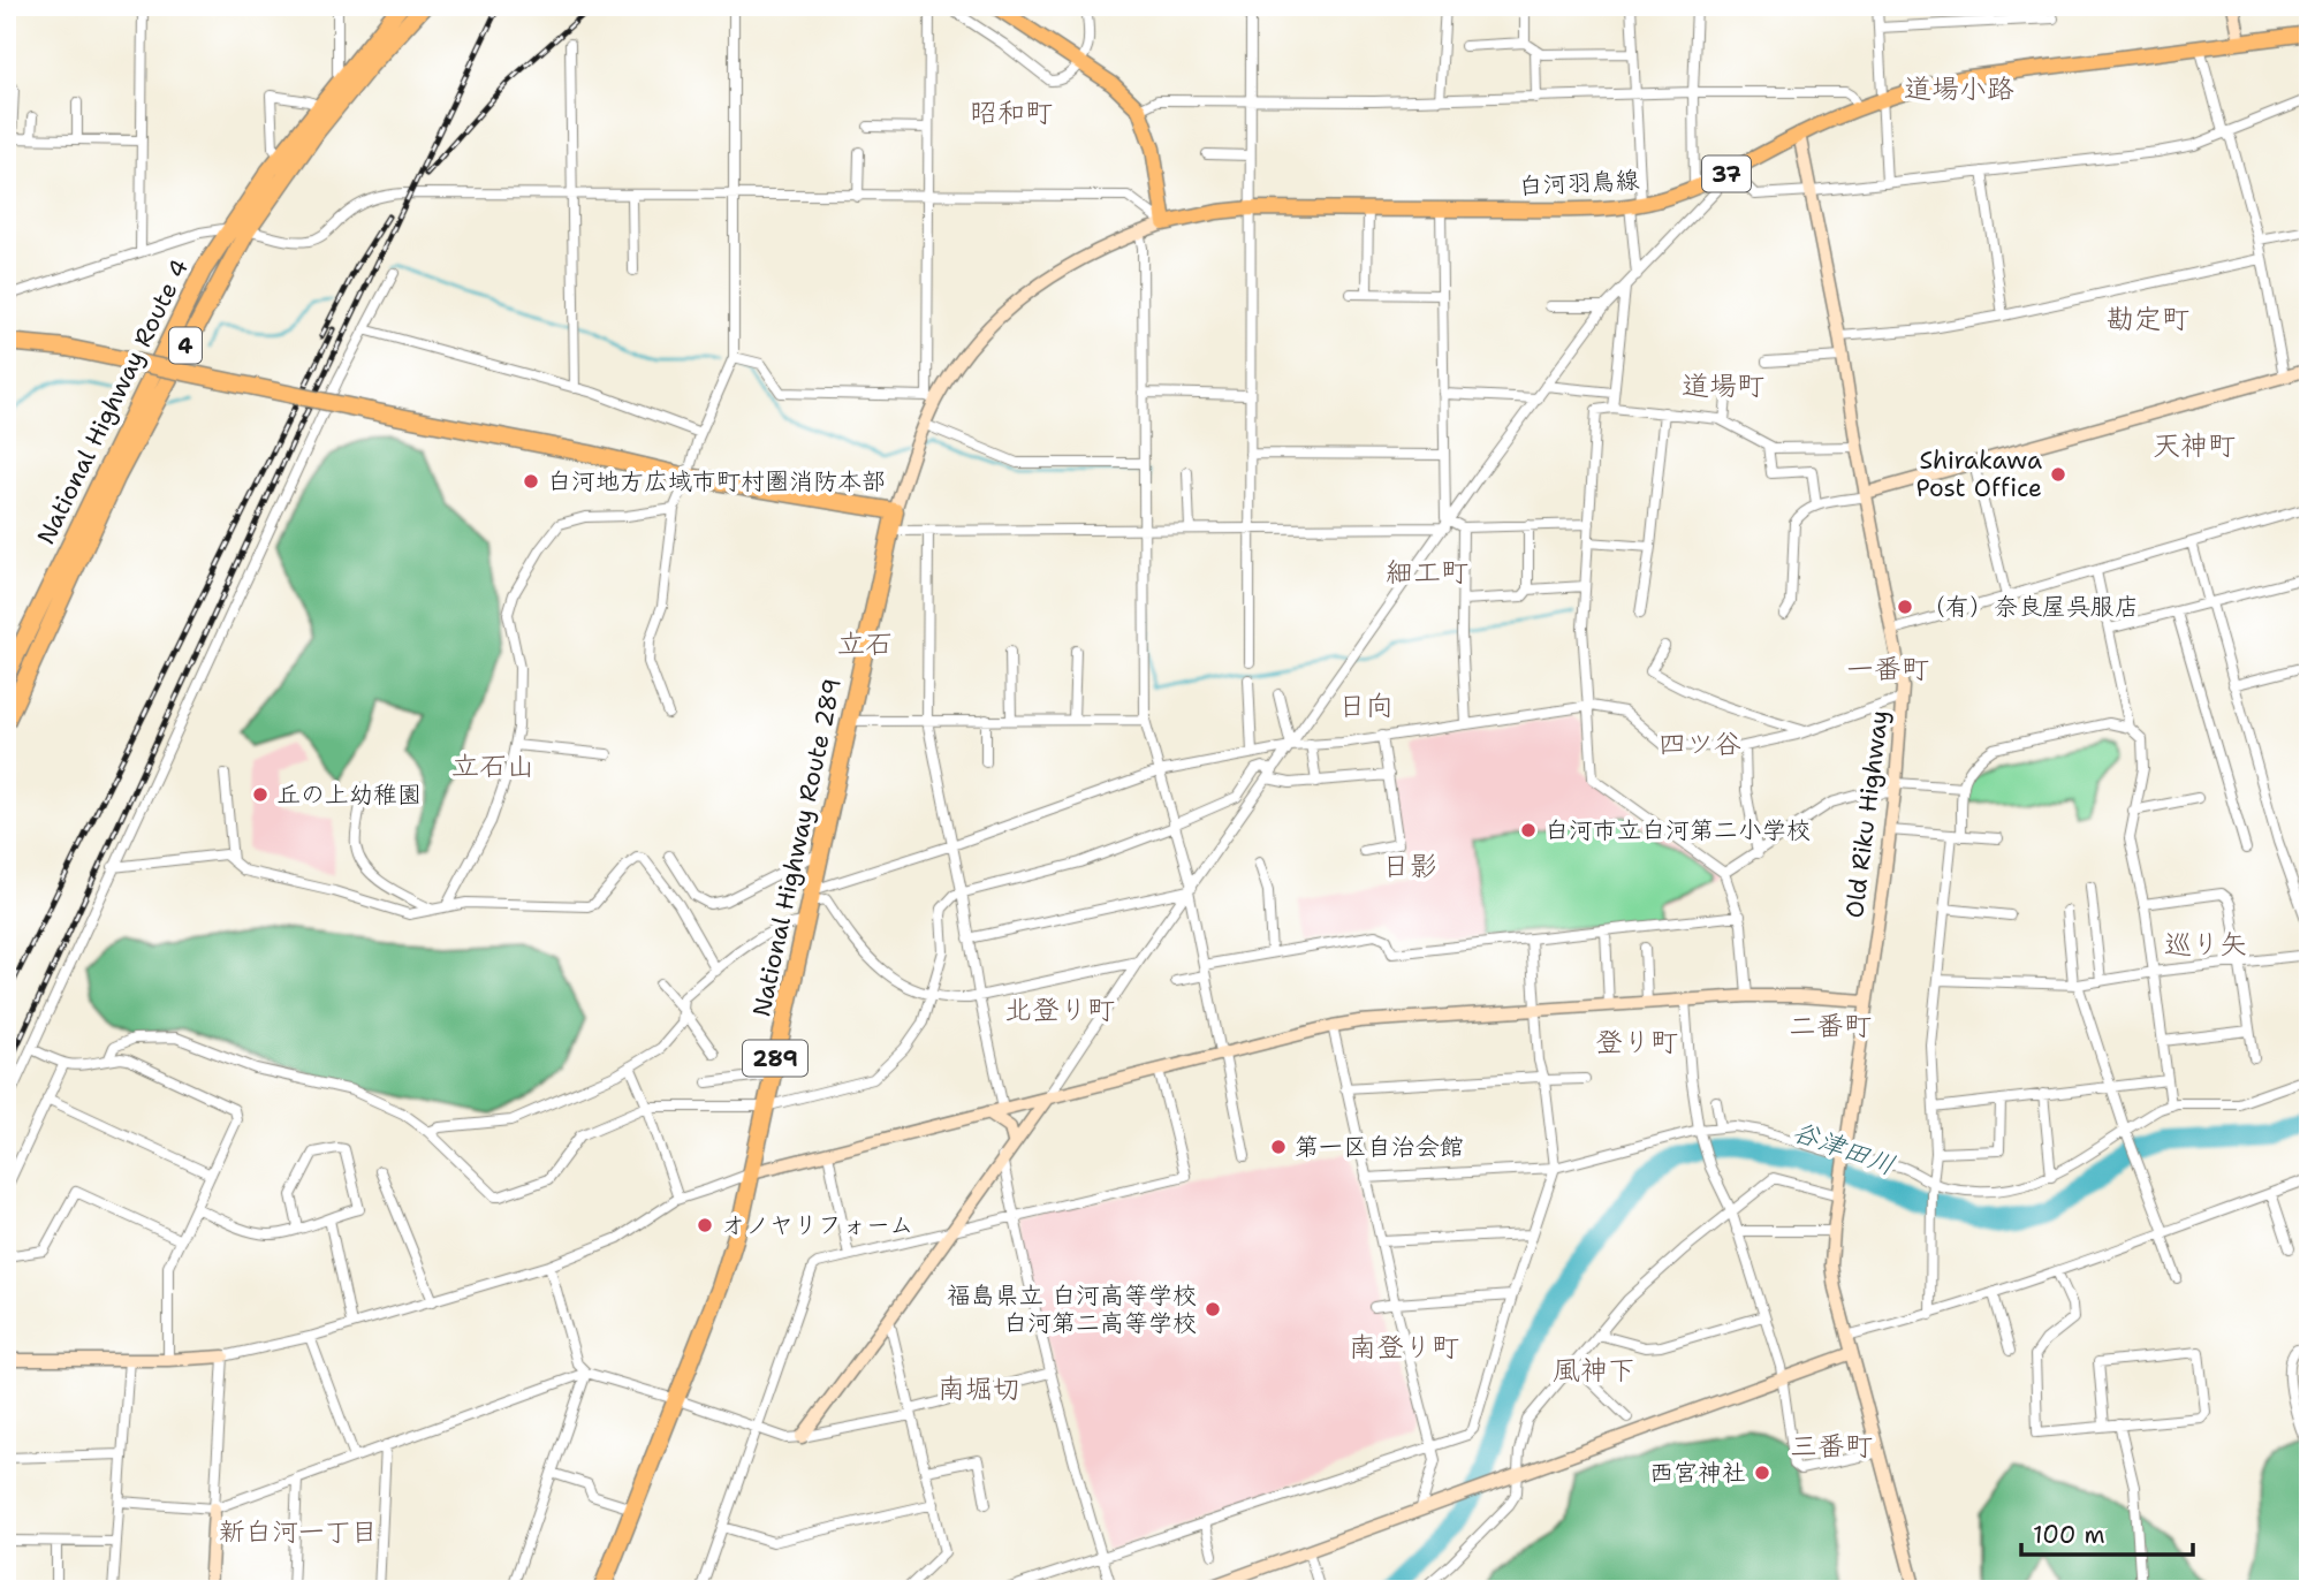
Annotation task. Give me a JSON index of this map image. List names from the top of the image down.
{
  "streets": {
    "highway": [
      "4",
      "National Highway Route 4",
      "National Highway Route 289",
      "289"
    ],
    "main road": ["37", "白河羽鳥線"],
    "street": ["Old Riku Highway"]
  },
  "crossings": [
    ["白河羽鳥線", "Old Riku Highway"]
  ],
  "districts": [
    "道場小路",
    "昭和町",
    "勘定町",
    "道場町",
    "天神町",
    "細工町",
    "立石",
    "一番町",
    "日向",
    "四ツ谷",
    "立石山",
    "日影",
    "巡り矢",
    "北登り町",
    "二番町",
    "登り町",
    "南登り町",
    "風神下",
    "南堀切",
    "三番町",
    "新白河一丁目"
  ],
  "water": ["谷津田川"],
  "places": [
    "Shirakawa Post Office",
    "白河地方広域市町村圏消防本部",
    "（有）奈良屋呉服店",
    "丘の上幼稚園",
    "白河市立白河第二小学校",
    "第一区自治会館",
    "オノヤリフォーム",
    "福島県立 白河高等学校 白河第二高等学校",
    "西宮神社"
  ],
  "scale_bar": "100 m"
}
